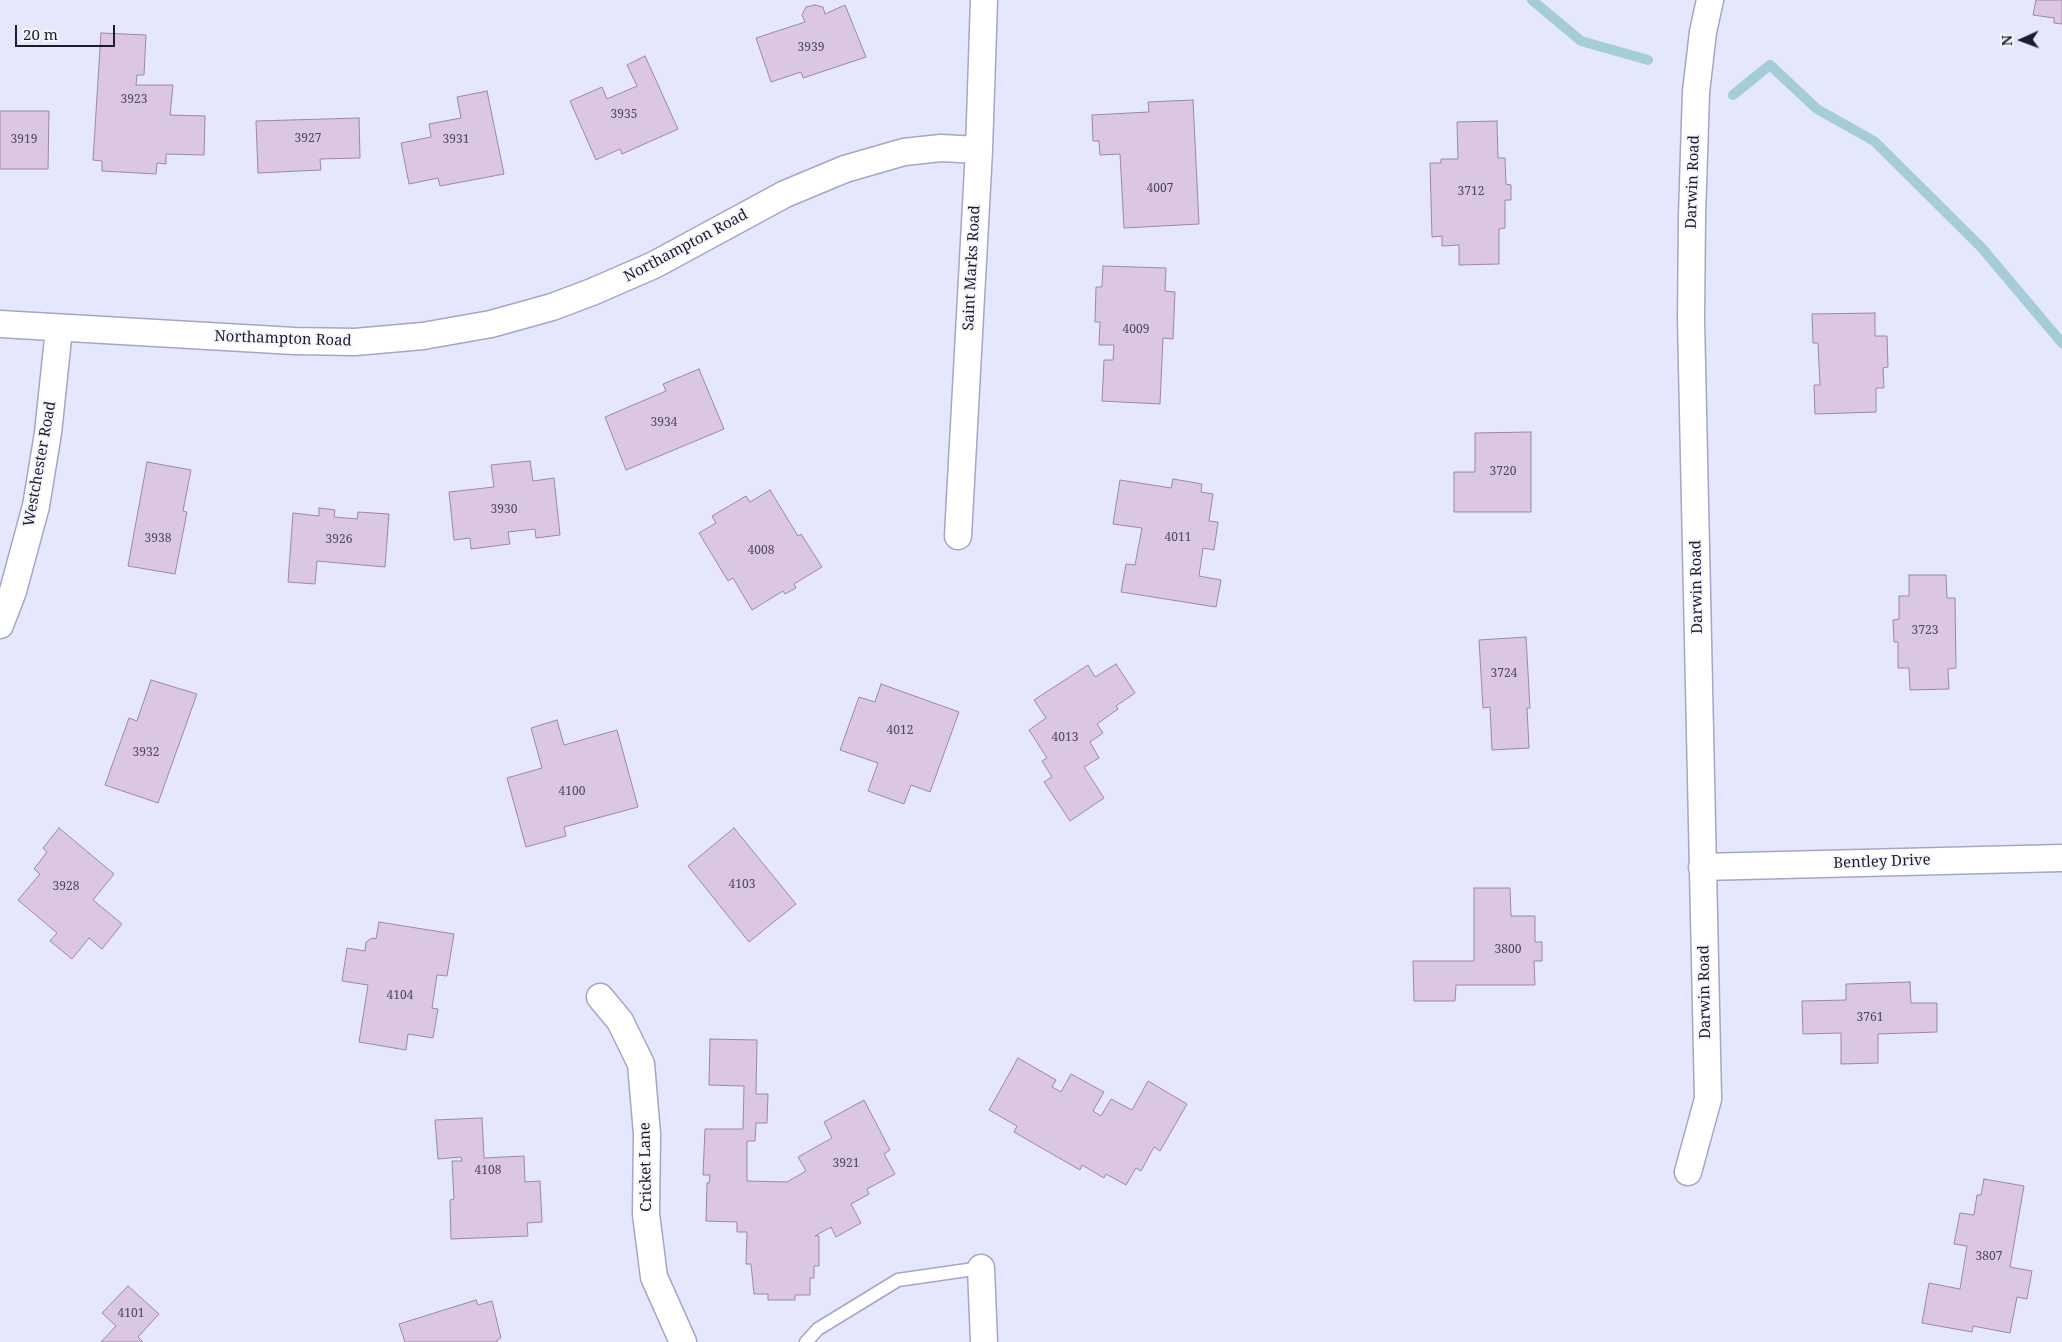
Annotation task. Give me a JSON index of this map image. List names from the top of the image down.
{
  "streets": {
    "street": [
      "Darwin Road",
      "Northampton Road",
      "Saint Marks Road",
      "Westchester Road",
      "Bentley Drive",
      "Cricket Lane"
    ]
  },
  "crossings": [
    ["Darwin Road", "Bentley Drive"],
    ["Northampton Road", "Saint Marks Road"],
    ["Northampton Road", "Westchester Road"]
  ],
  "house_numbers": [
    "3939",
    "3923",
    "3935",
    "3927",
    "3919",
    "3931",
    "4007",
    "3712",
    "4009",
    "3934",
    "3720",
    "3930",
    "4011",
    "3938",
    "3926",
    "4008",
    "3723",
    "3724",
    "4012",
    "4013",
    "3932",
    "4100",
    "4103",
    "3928",
    "3800",
    "4104",
    "3761",
    "3921",
    "4108",
    "3807",
    "4101"
  ],
  "scale_bar": "20 m",
  "north": "left"
}
